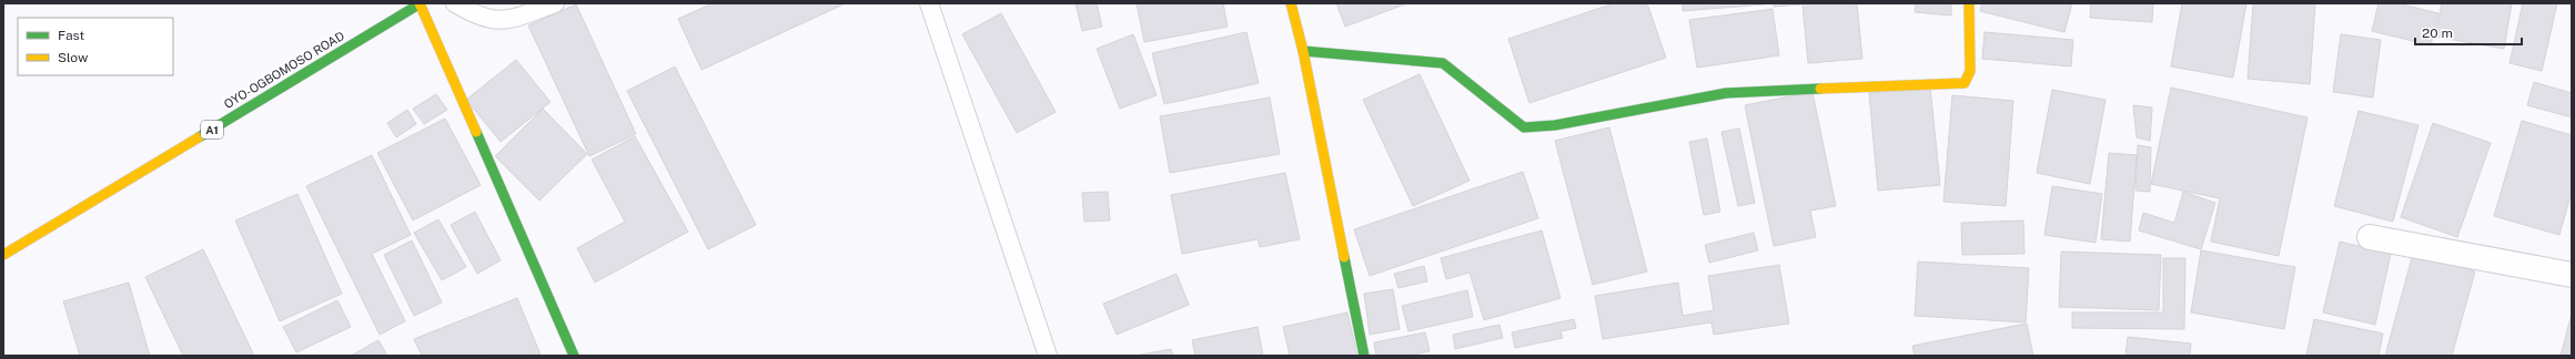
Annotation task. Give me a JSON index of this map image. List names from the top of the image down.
{
  "streets": {
    "main road": ["OYO-OGBOMOSO ROAD", "A1"]
  },
  "legend": ["Fast", "Slow"],
  "scale_bar": "20 m"
}
